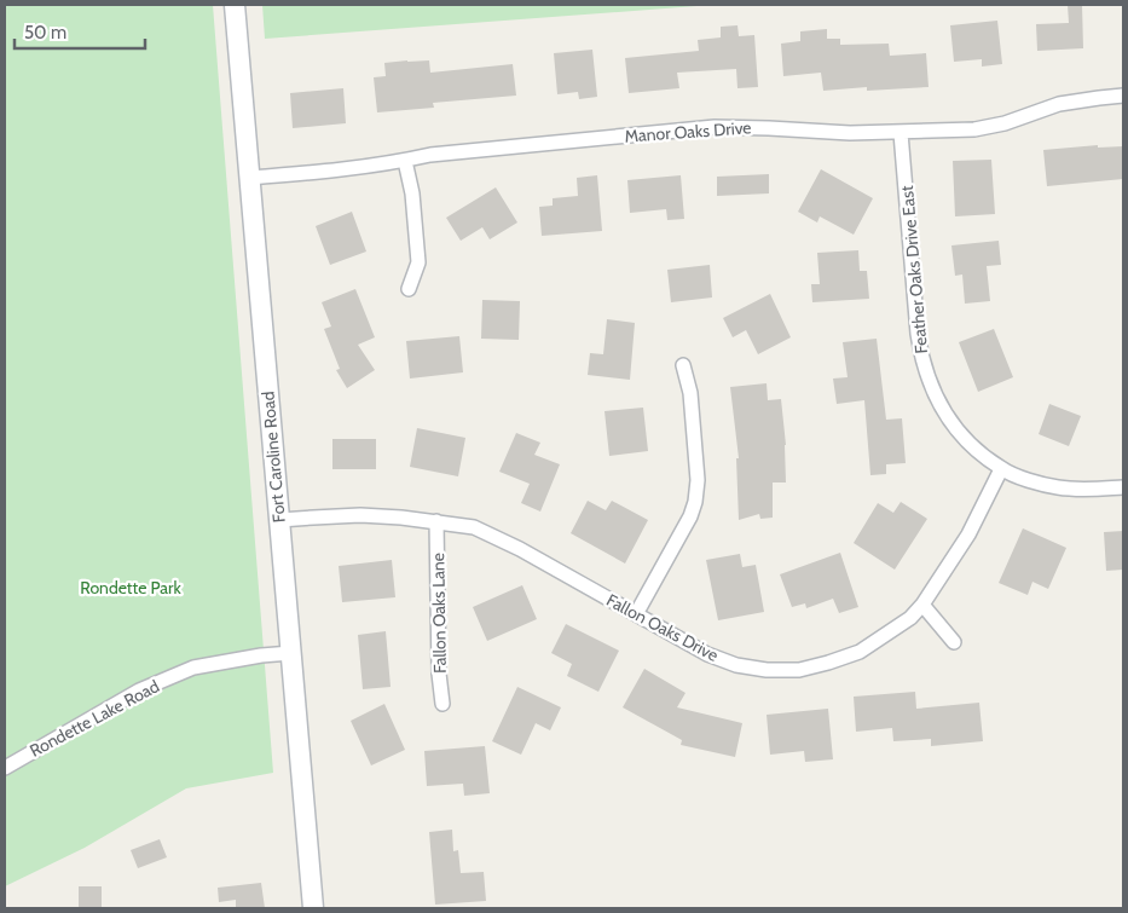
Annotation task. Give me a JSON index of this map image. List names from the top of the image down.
{
  "streets": {
    "street": [
      "Manor Oaks Drive",
      "Feather Oaks Drive East",
      "Fort Caroline Road",
      "Fallon Oaks Lane",
      "Fallon Oaks Drive",
      "Rondette Lake Road"
    ]
  },
  "crossings": [
    ["Manor Oaks Drive", "Feather Oaks Drive East"],
    ["Manor Oaks Drive", "Fort Caroline Road"],
    ["Feather Oaks Drive East", "Fallon Oaks Drive"],
    ["Fort Caroline Road", "Fallon Oaks Drive"],
    ["Fort Caroline Road", "Rondette Lake Road"],
    ["Fallon Oaks Lane", "Fallon Oaks Drive"]
  ],
  "parks": ["Rondette Park"],
  "scale_bar": "50 m"
}
